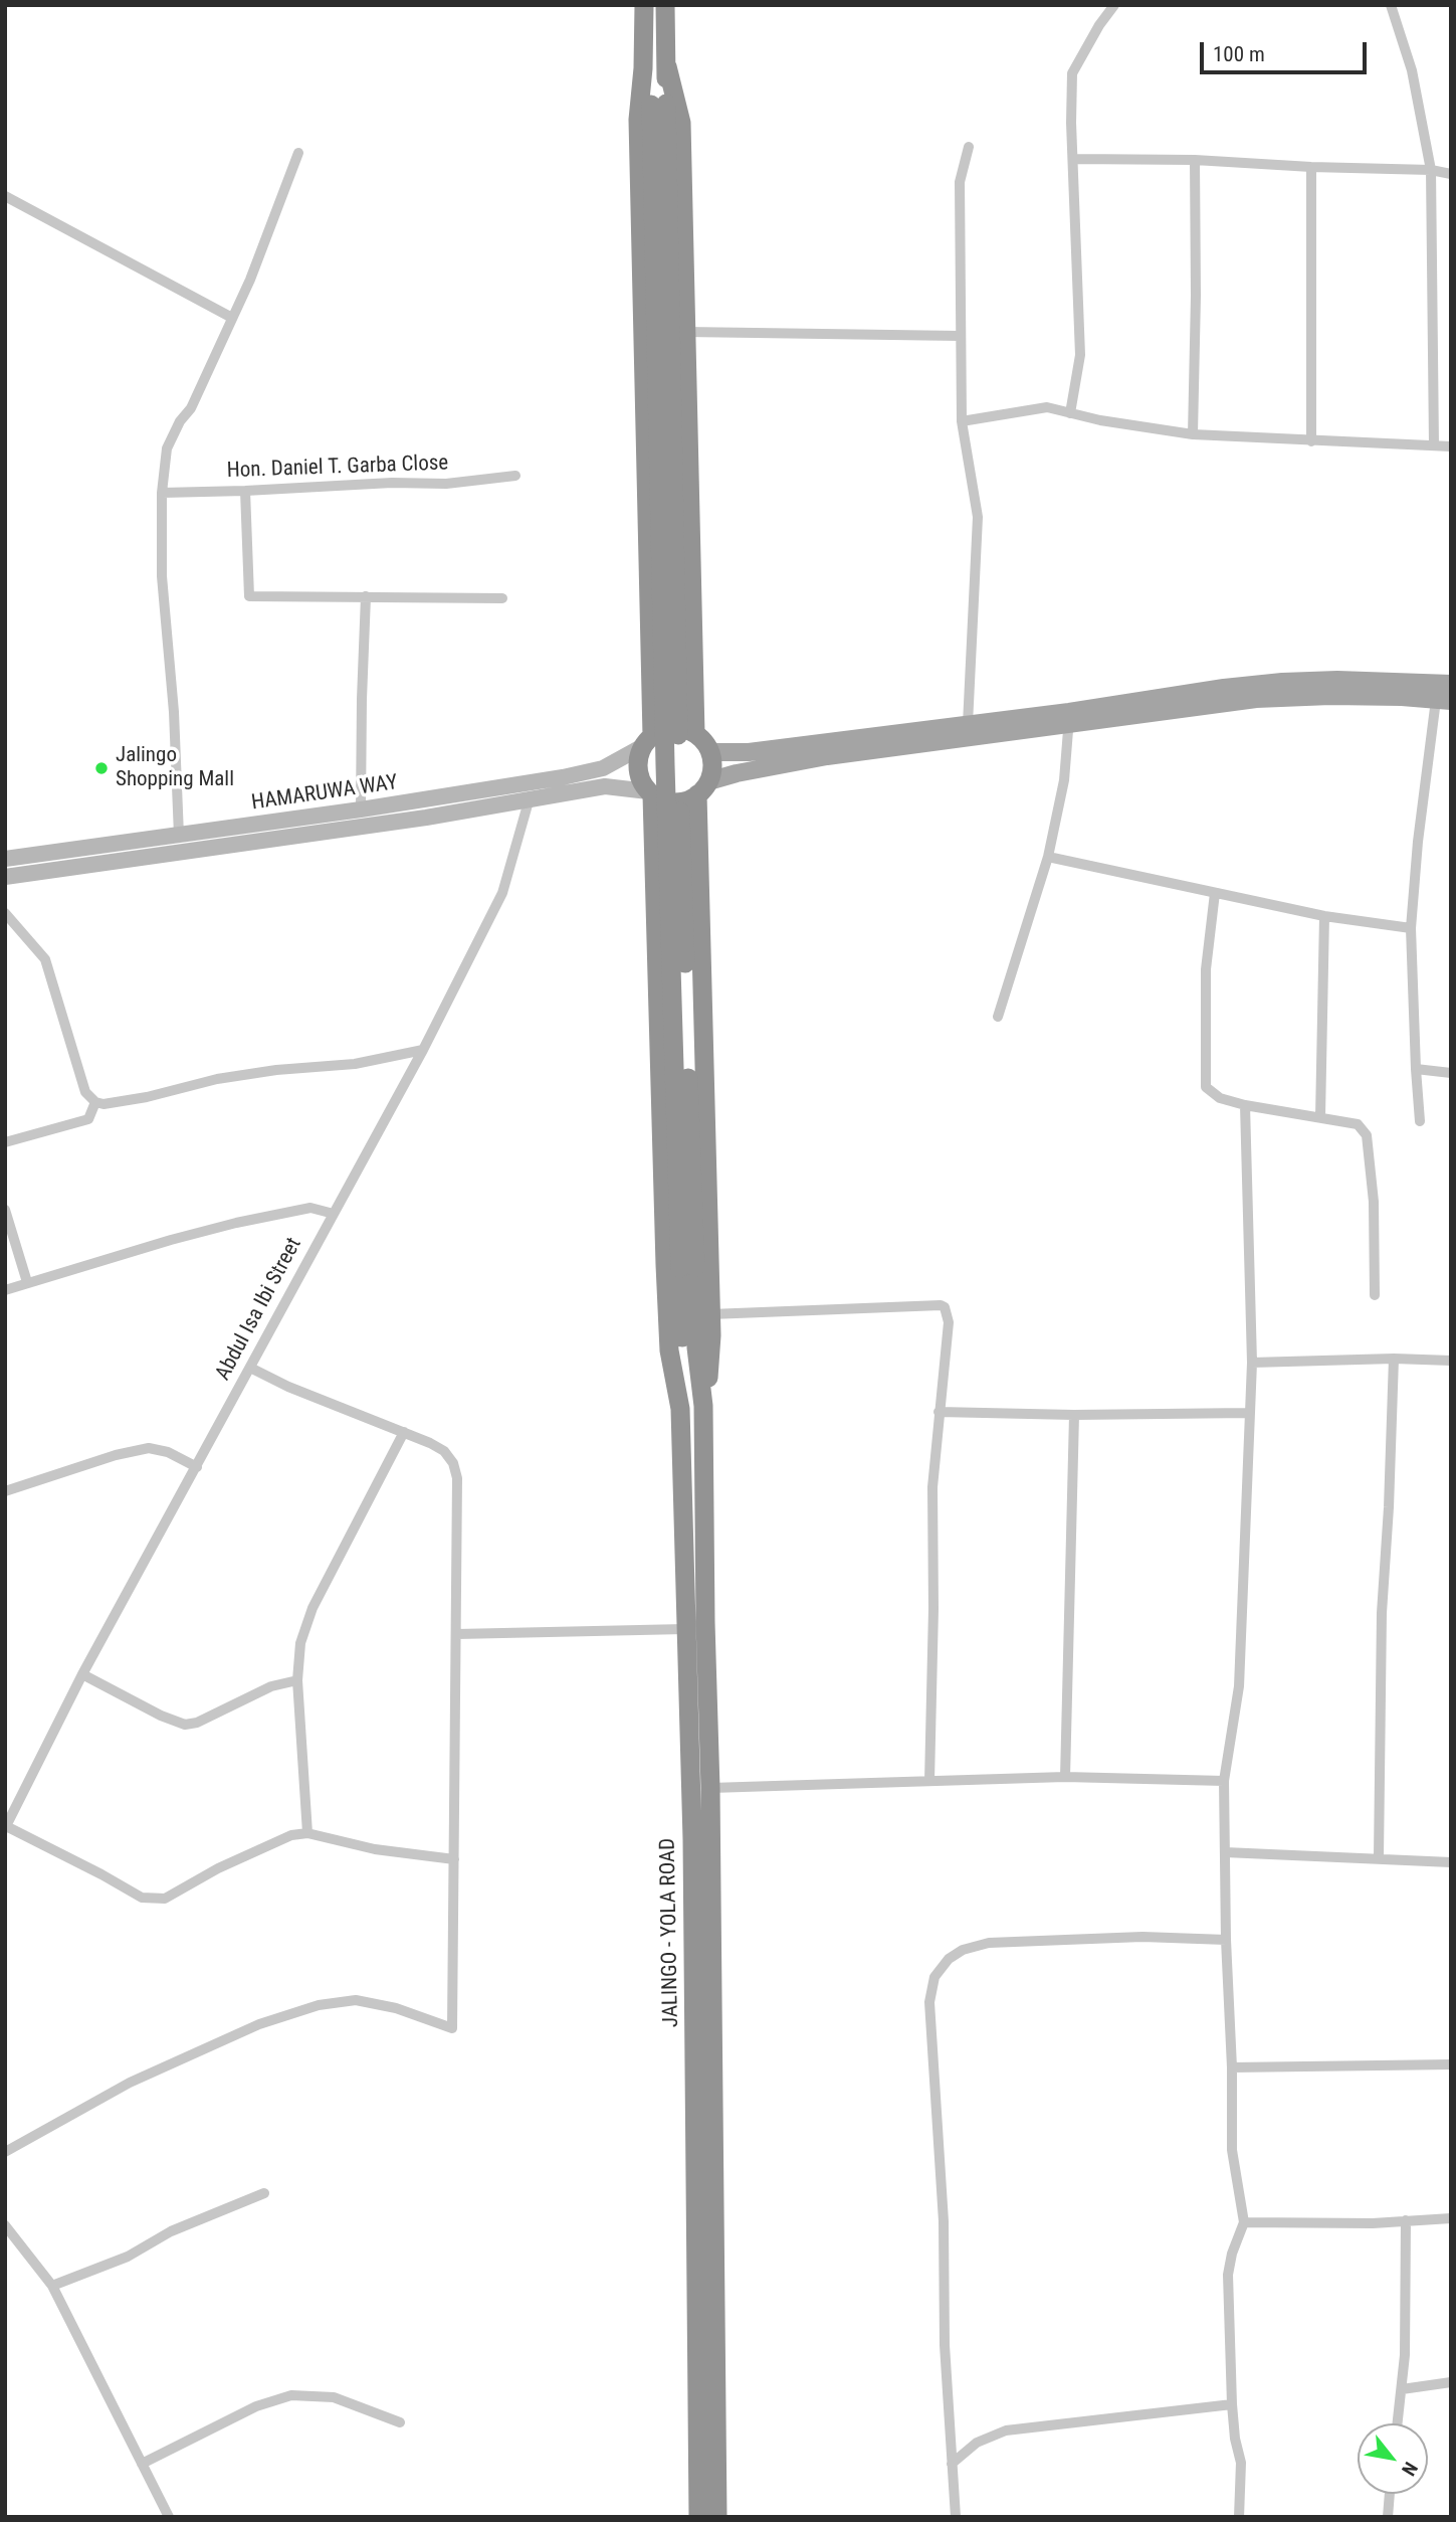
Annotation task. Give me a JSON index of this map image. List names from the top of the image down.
{
  "streets": {
    "highway": ["JALINGO - YOLA ROAD"],
    "main road": ["HAMARUWA WAY"],
    "street": ["Hon. Daniel T. Garba Close", "Abdul Isa Ibi Street"]
  },
  "crossings": [
    ["HAMARUWA WAY", "JALINGO - YOLA ROAD"]
  ],
  "places": ["Jalingo Shopping Mall"],
  "scale_bar": "100 m",
  "north": "bottom right"
}
